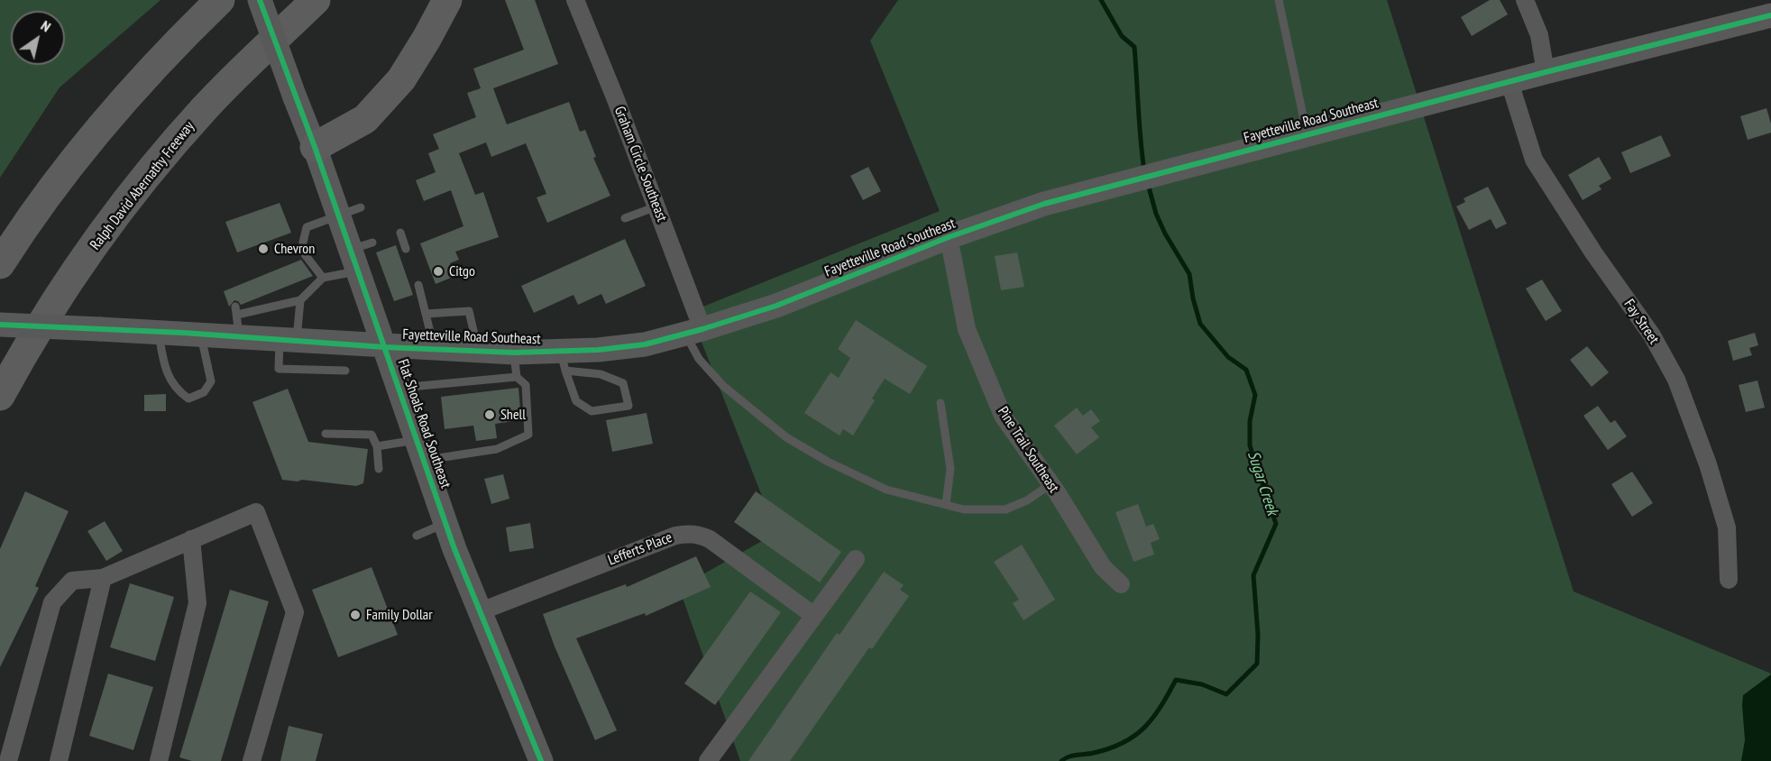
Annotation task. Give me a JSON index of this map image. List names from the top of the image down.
{
  "streets": {
    "highway": ["Ralph David Abernathy Freeway"],
    "street": [
      "Fayetteville Road Southeast",
      "Graham Circle Southeast",
      "Fay Street",
      "Flat Shoals Road Southeast",
      "Pine Trail Southeast",
      "Lefferts Place"
    ]
  },
  "crossings": [
    ["Fayetteville Road Southeast", "Graham Circle Southeast"],
    ["Fayetteville Road Southeast", "Fay Street"],
    ["Fayetteville Road Southeast", "Flat Shoals Road Southeast"],
    ["Fayetteville Road Southeast", "Pine Trail Southeast"],
    ["Flat Shoals Road Southeast", "Lefferts Place"]
  ],
  "water": ["Sugar Creek"],
  "places": [
    "Chevron",
    "Citgo",
    "Shell",
    "Family Dollar"
  ],
  "north": "top right"
}
